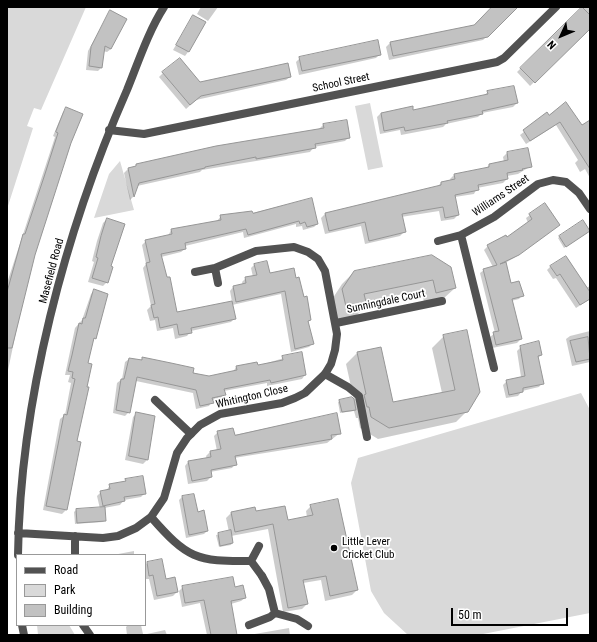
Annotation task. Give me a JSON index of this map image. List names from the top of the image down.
{
  "streets": {
    "street": [
      "School Street",
      "Williams Street",
      "Masefield Road",
      "Sunningdale Court",
      "Whitington Close"
    ]
  },
  "crossings": [
    ["School Street", "Masefield Road"],
    ["Masefield Road", "Whitington Close"],
    ["Sunningdale Court", "Whitington Close"]
  ],
  "places": ["Little Lever Cricket Club"],
  "legend": ["Road", "Park", "Building"],
  "scale_bar": "50 m",
  "north": "bottom left"
}
